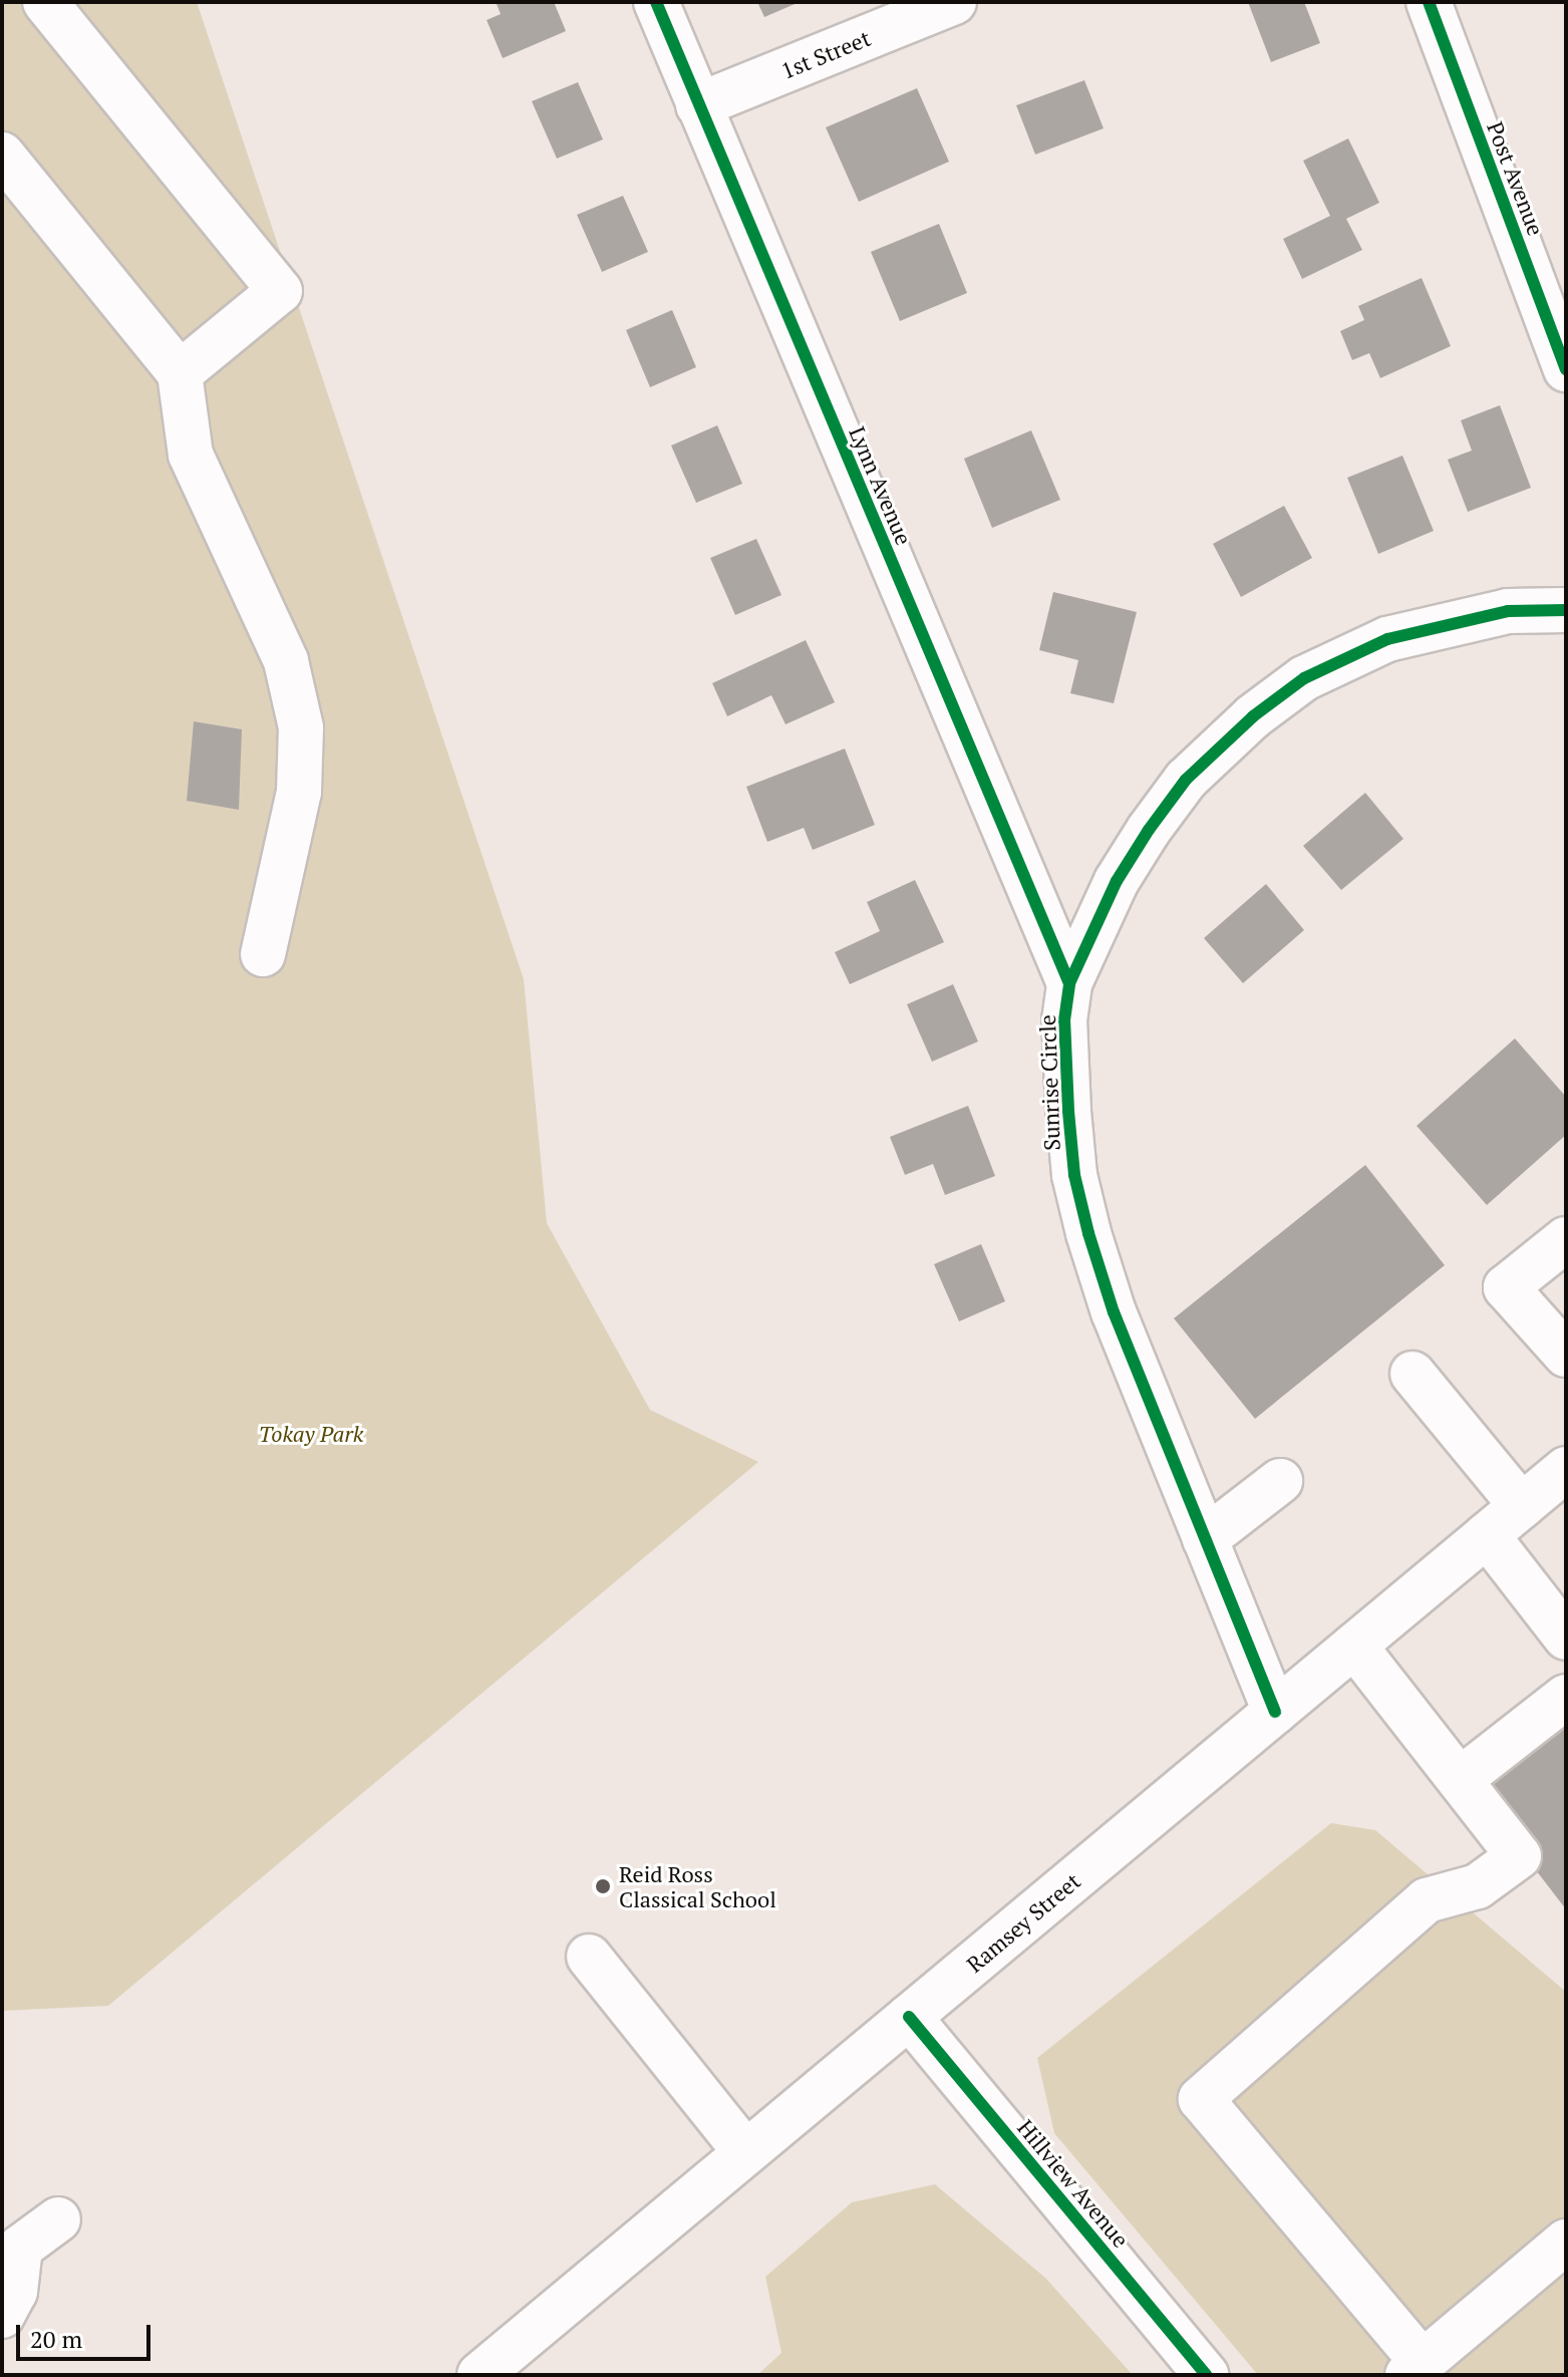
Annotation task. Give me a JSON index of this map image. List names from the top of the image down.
{
  "streets": {
    "street": [
      "1st Street",
      "Post Avenue",
      "Lynn Avenue",
      "Sunrise Circle",
      "Ramsey Street",
      "Hillview Avenue"
    ]
  },
  "crossings": [
    ["1st Street", "Lynn Avenue"],
    ["Lynn Avenue", "Sunrise Circle"],
    ["Sunrise Circle", "Ramsey Street"],
    ["Ramsey Street", "Hillview Avenue"]
  ],
  "parks": ["Tokay Park"],
  "places": ["Reid Ross Classical School"],
  "scale_bar": "20 m"
}
